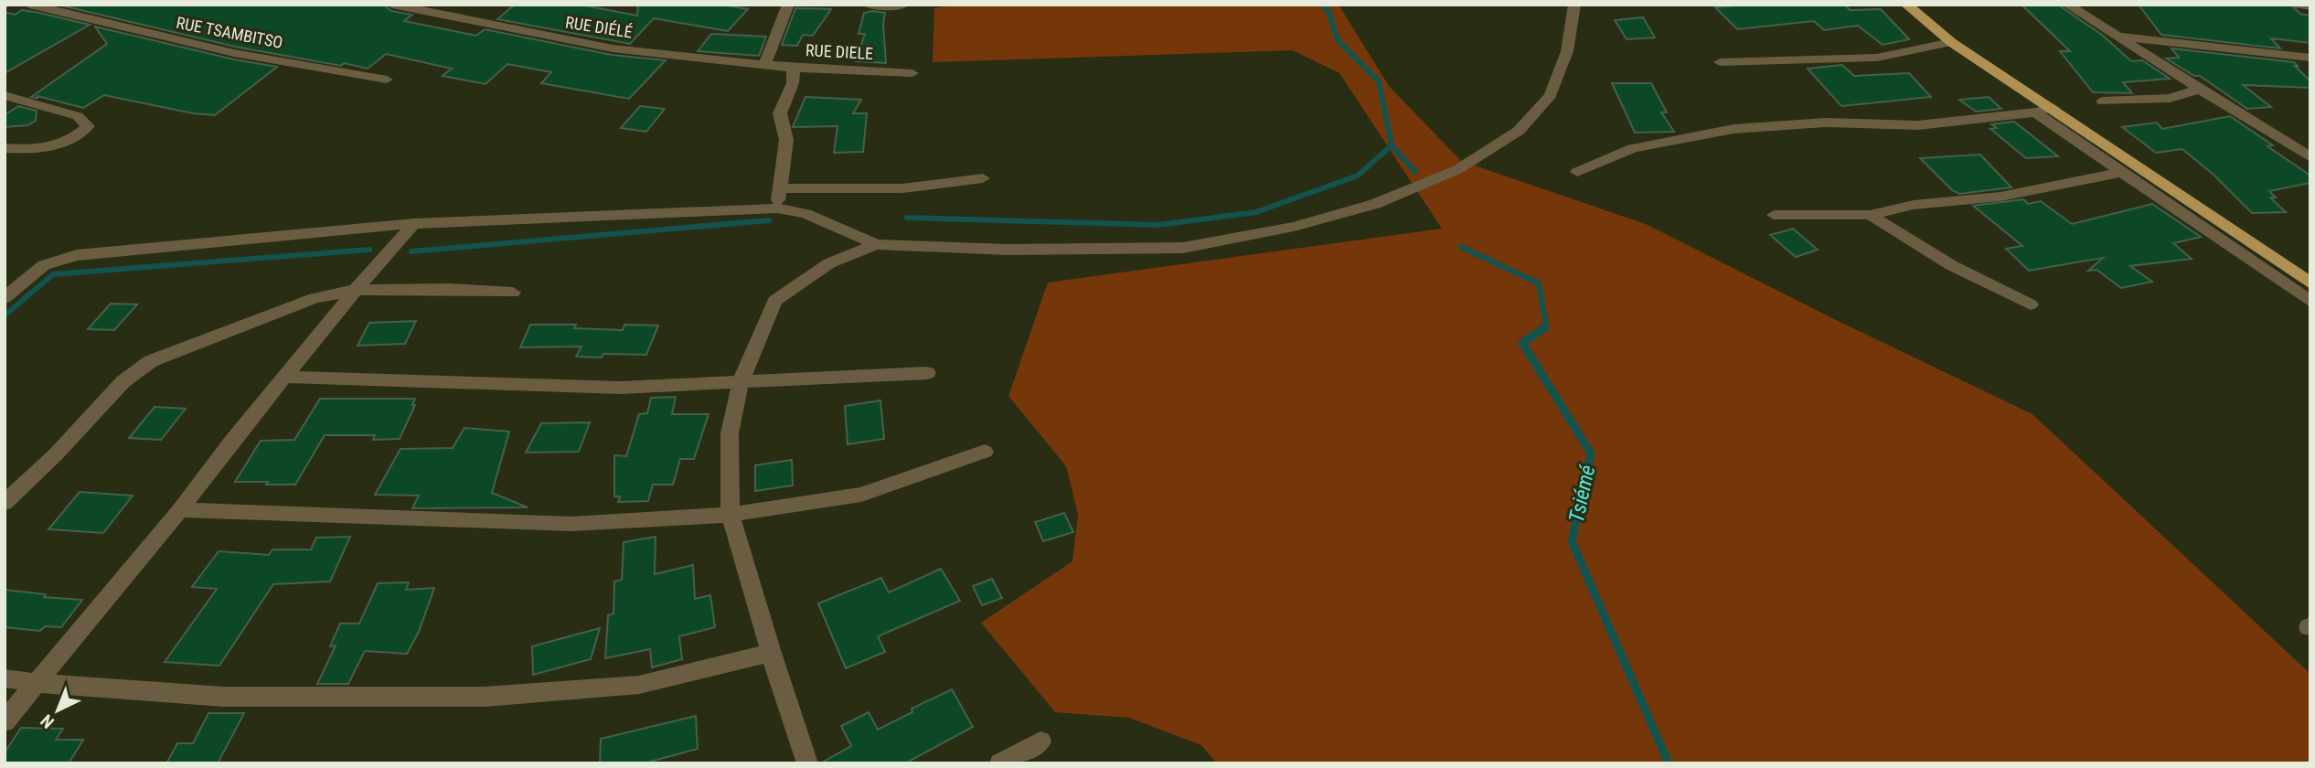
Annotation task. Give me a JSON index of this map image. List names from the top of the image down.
{
  "streets": {
    "street": ["RUE DIÉLÉ", "RUE TSAMBITSO", "RUE DIELE"]
  },
  "crossings": [
    ["RUE DIÉLÉ", "RUE DIELE"]
  ],
  "water": ["Tsiémé"],
  "north": "bottom left"
}
